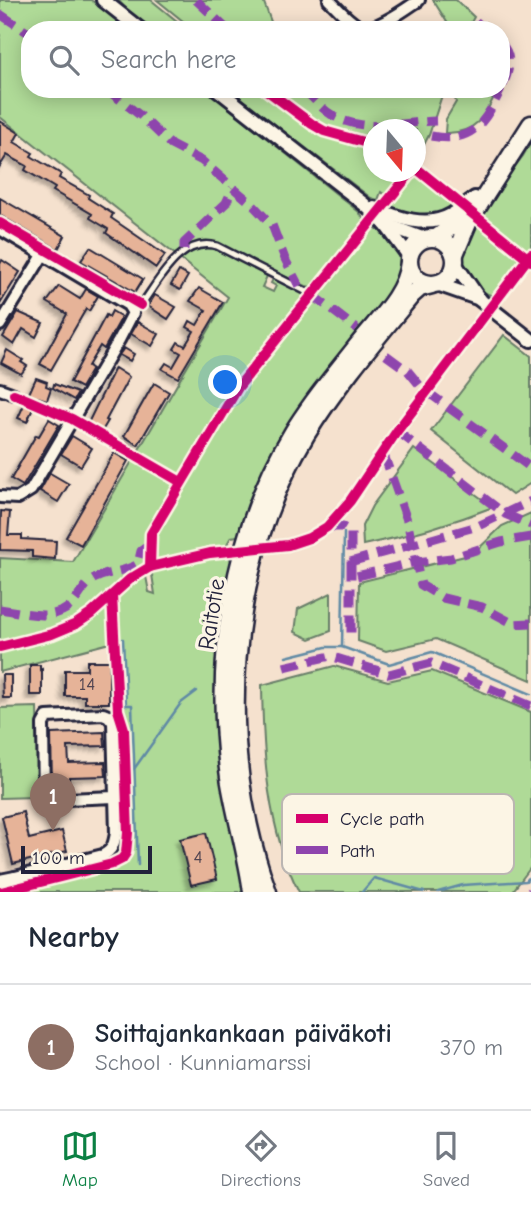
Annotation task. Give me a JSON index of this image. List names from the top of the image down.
{
  "streets": {
    "main road": ["Raitotie"]
  },
  "house_numbers": ["14", "4"],
  "legend": ["Cycle path", "Path"],
  "scale_bar": "100 m",
  "north": "bottom",
  "page": {
    "search": "Search here",
    "pins": "1",
    "scale": "100 m",
    "heading": "Nearby",
    "list": [
      {
        "mark": "1",
        "name": "Soittajankankaan päiväkoti",
        "note": "School · Kunniamarssi",
        "value": "370 m"
      }
    ],
    "nav": ["Map", "Directions", "Saved"]
  }
}
